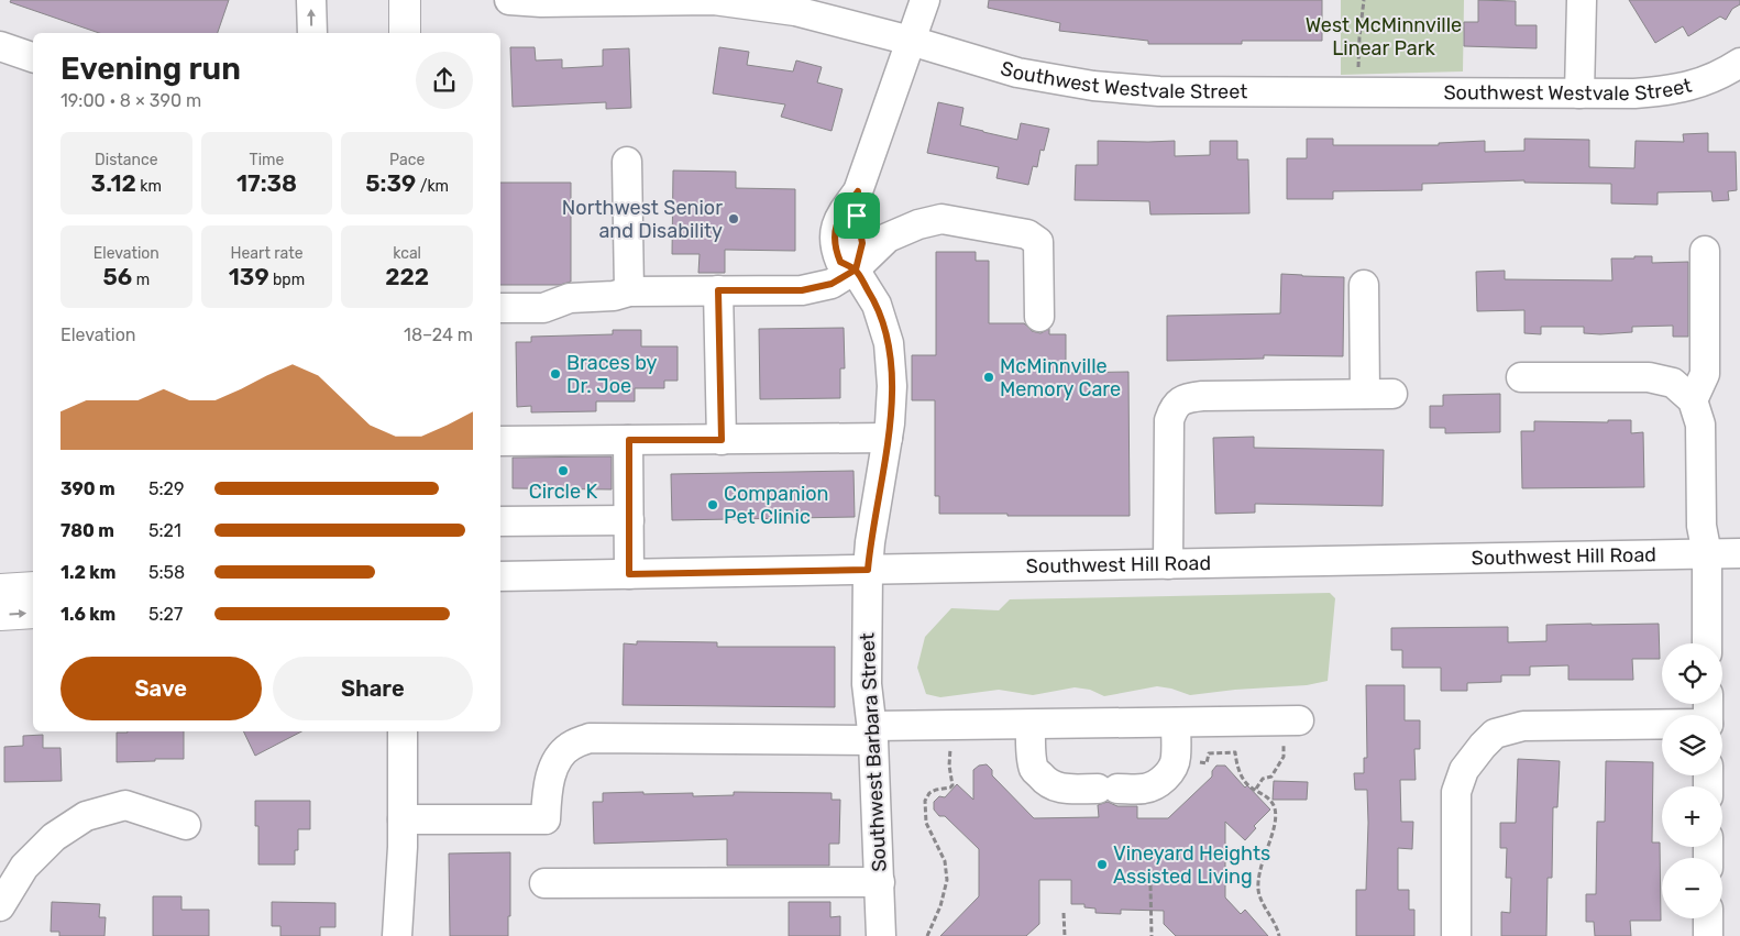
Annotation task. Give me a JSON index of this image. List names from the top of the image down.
{
  "streets": {
    "street": ["Southwest Westvale Street", "Southwest Hill Road", "Southwest Barbara Street"]
  },
  "crossings": [
    ["Southwest Hill Road", "Southwest Barbara Street"]
  ],
  "parks": ["West McMinnville Linear Park"],
  "places": [
    "Northwest Senior and Disability",
    "Braces by Dr. Joe",
    "McMinnville Memory Care",
    "Circle K",
    "Companion Pet Clinic",
    "Vineyard Heights Assisted Living"
  ],
  "page": {
    "heading": ["Evening run", "19:00 · 8 × 390 m"],
    "stats": [
      ["Distance", "3.12 km"],
      ["Time", "17:38"],
      ["Pace", "5:39 /km"],
      ["Elevation", "56 m"],
      ["Heart rate", "139 bpm"],
      ["kcal", "222"]
    ],
    "chart": ["Elevation", "18–24 m"],
    "list": [
      {
        "name": "390 m",
        "note": "5:29"
      },
      {
        "name": "780 m",
        "note": "5:21"
      },
      {
        "name": "1.2 km",
        "note": "5:58"
      },
      {
        "name": "1.6 km",
        "note": "5:27"
      }
    ],
    "map_buttons": ["+", "−"],
    "buttons": ["Save", "Share"]
  }
}
